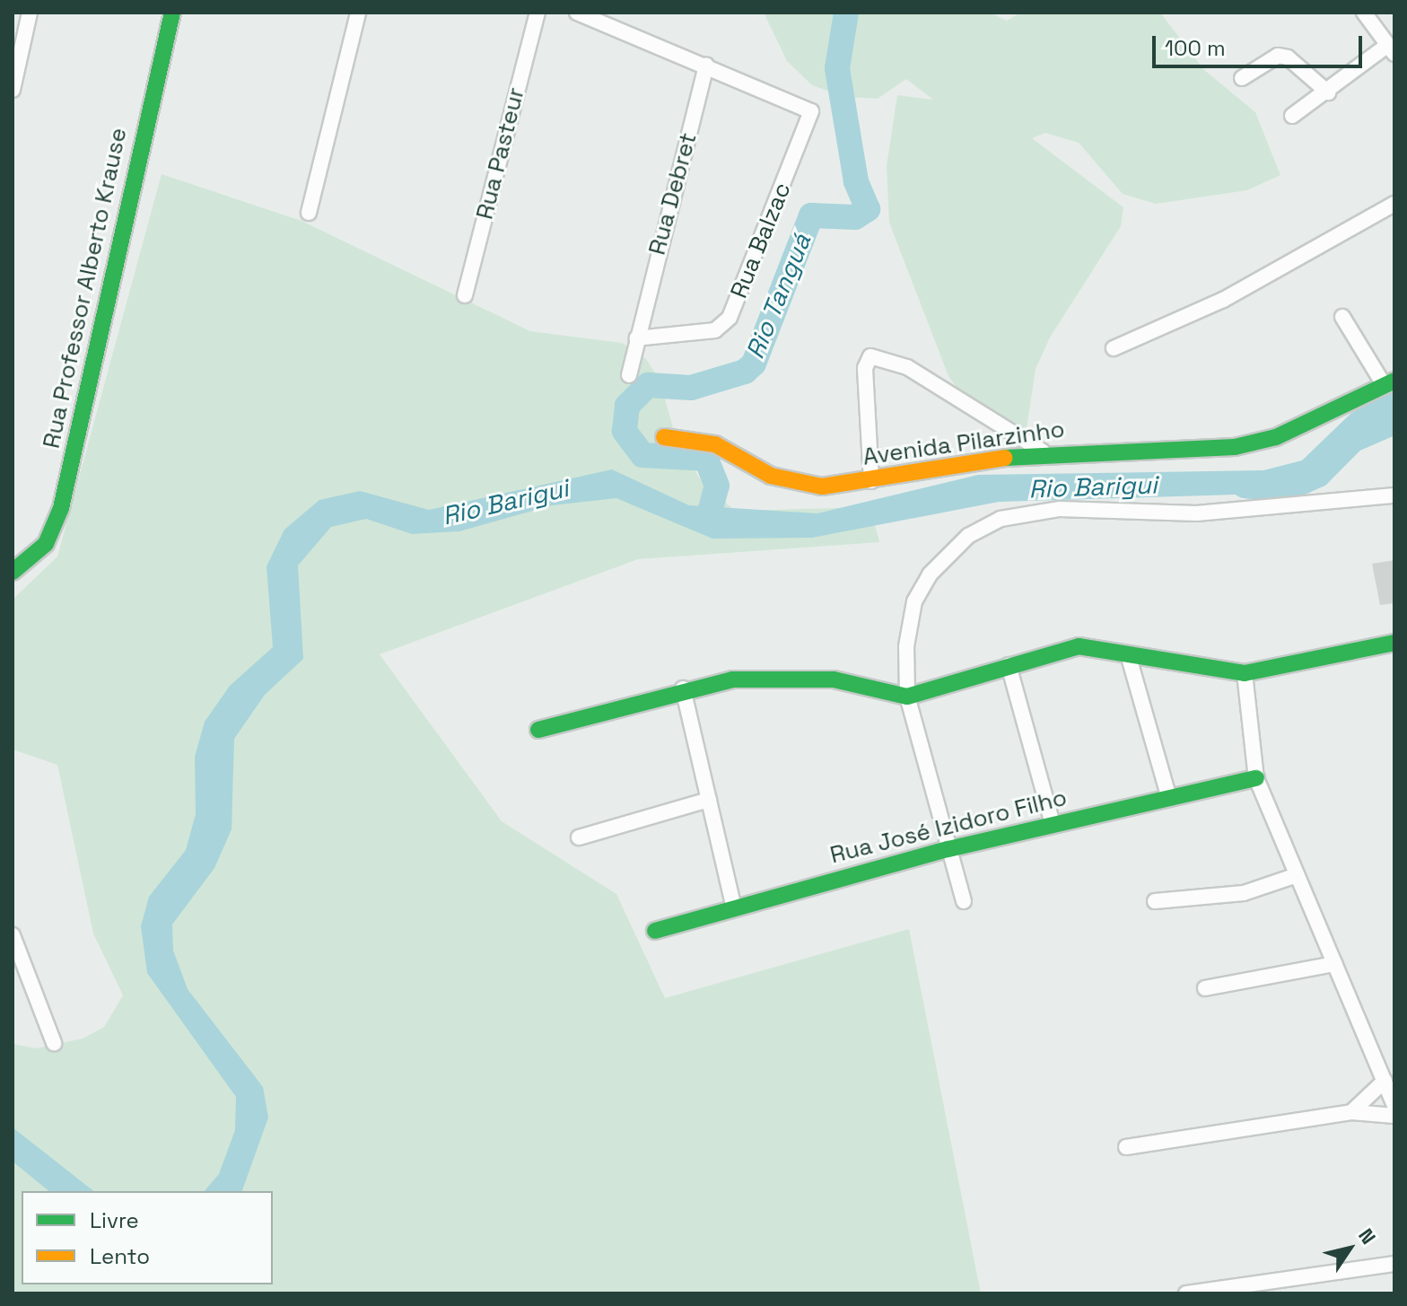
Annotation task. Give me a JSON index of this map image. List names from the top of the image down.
{
  "streets": {
    "street": [
      "Rua Pasteur",
      "Rua Debret",
      "Rua Balzac",
      "Rua Professor Alberto Krause",
      "Avenida Pilarzinho",
      "Rua José Izidoro Filho"
    ]
  },
  "crossings": [
    ["Rua Debret", "Rua Balzac"]
  ],
  "water": ["Rio Tanguá", "Rio Barigui"],
  "legend": ["Livre", "Lento"],
  "scale_bar": "100 m",
  "north": "top right"
}
